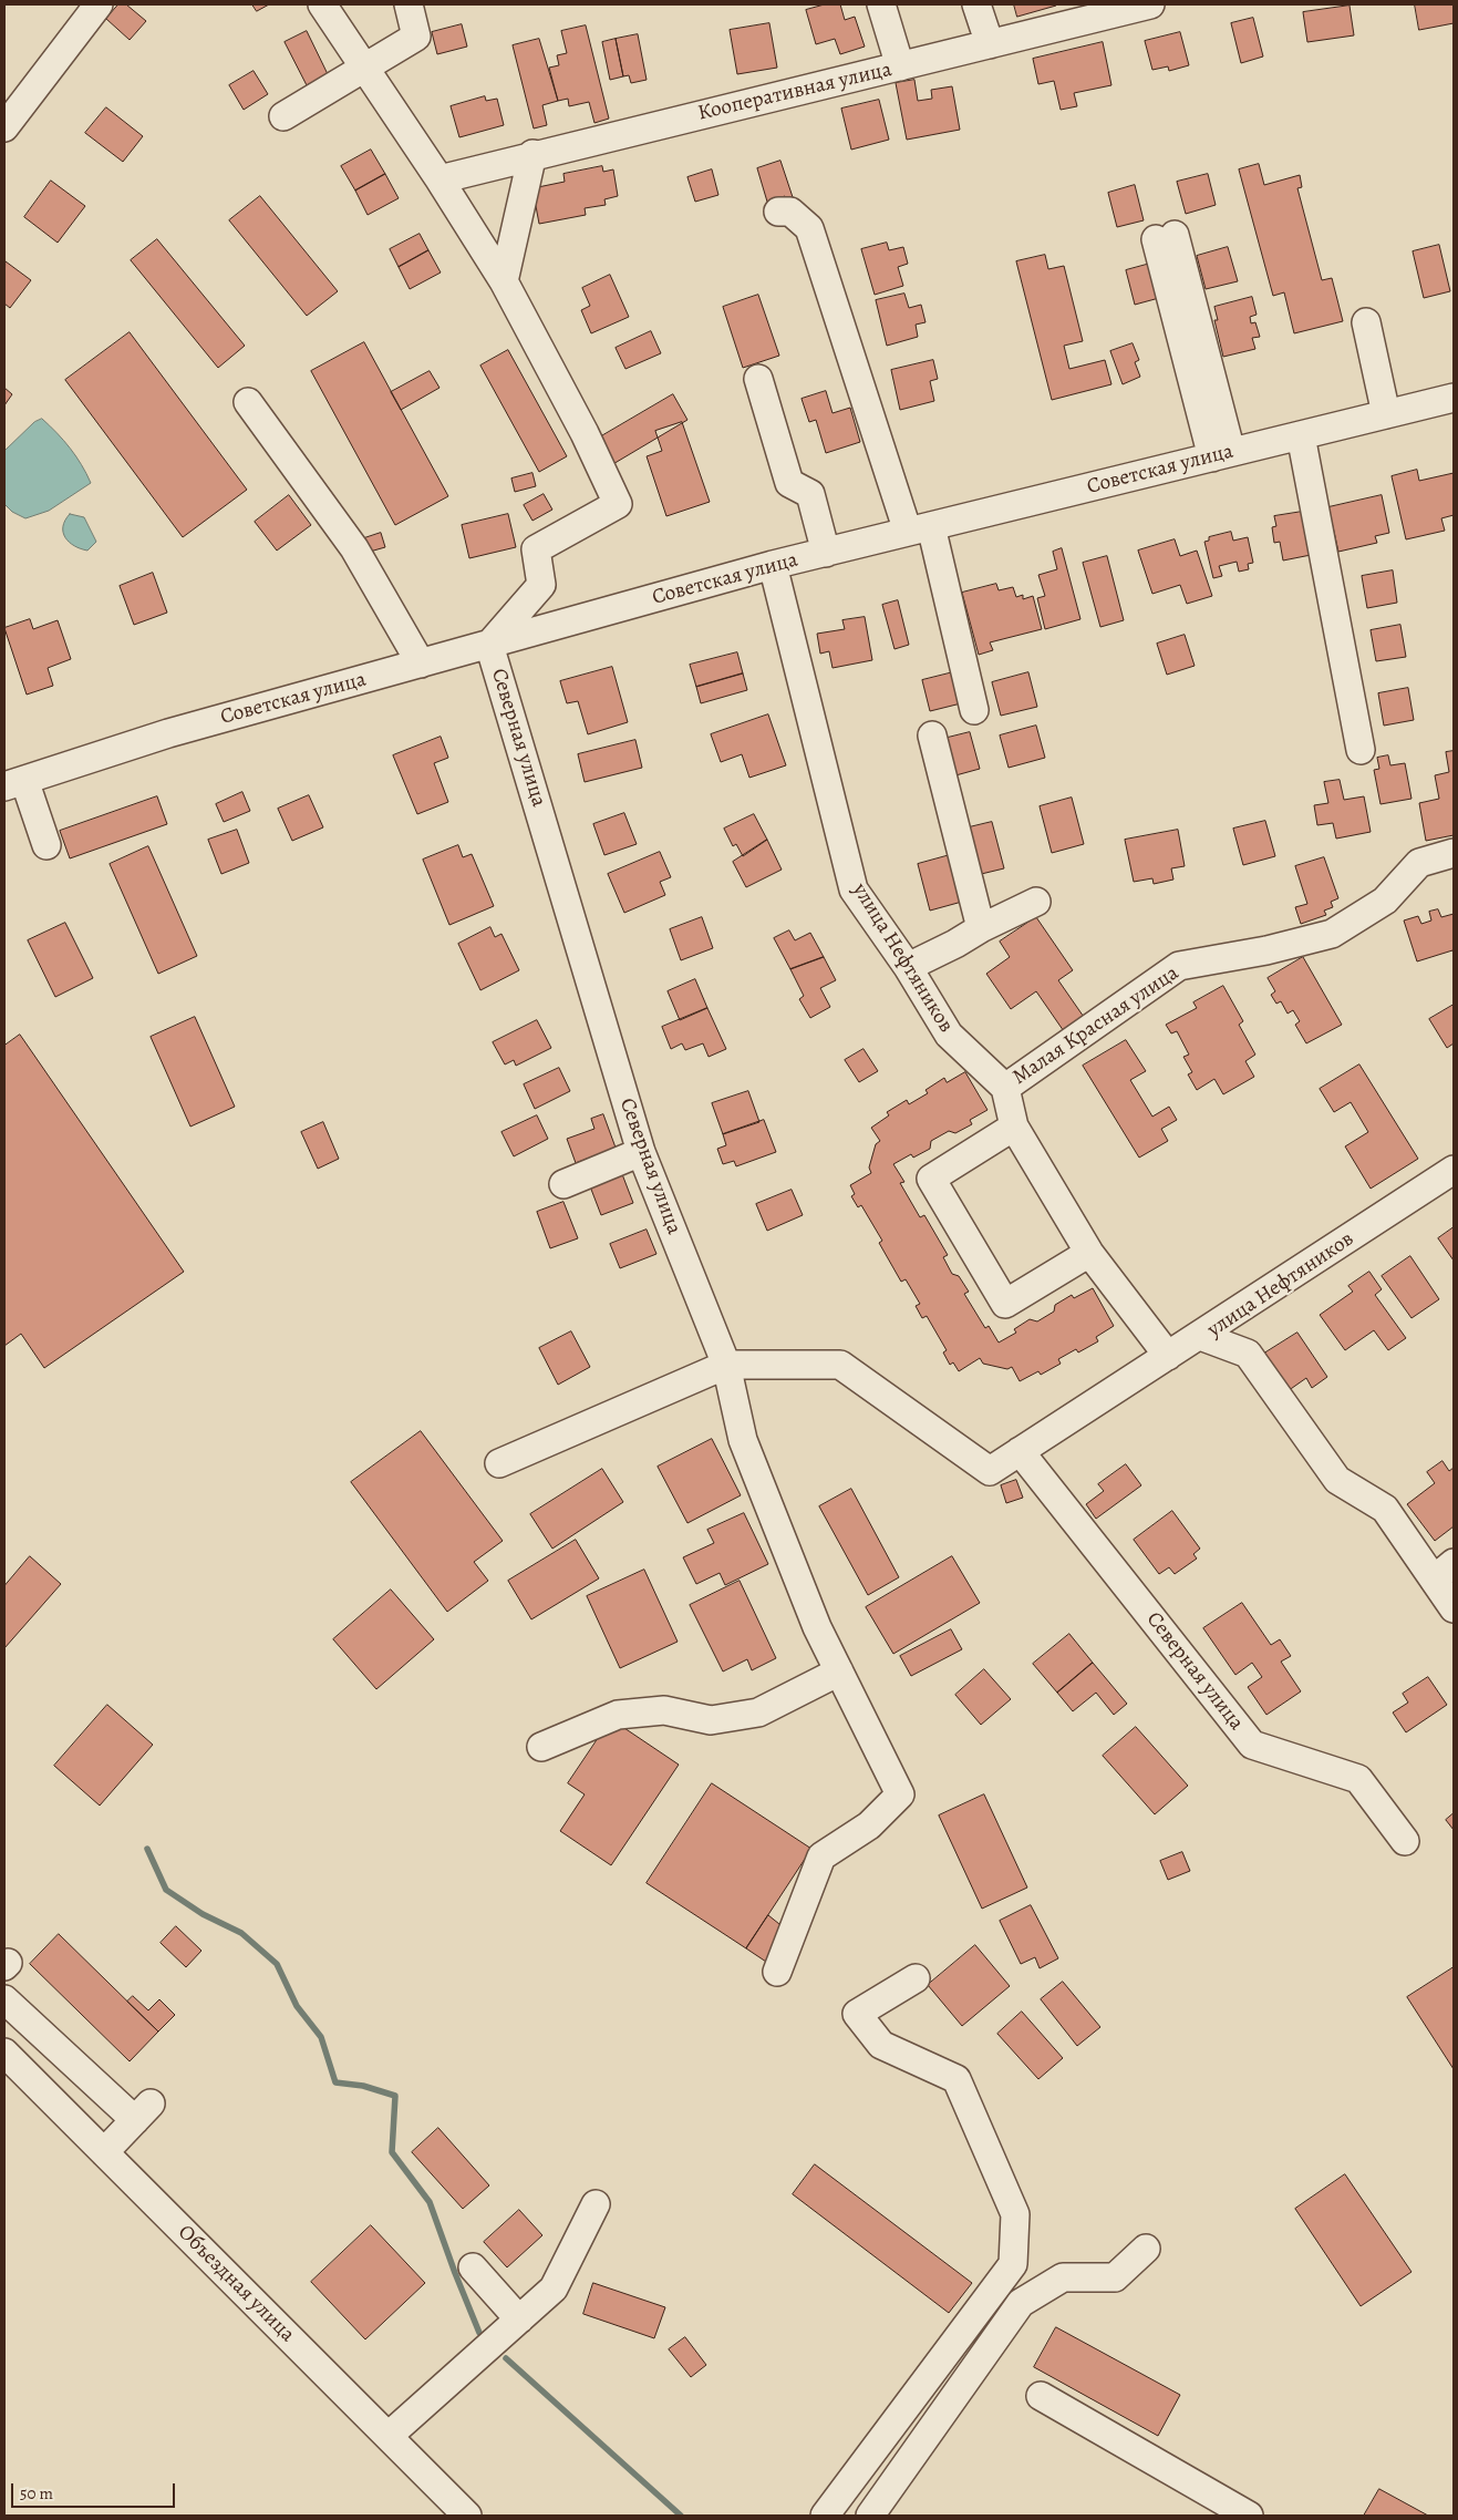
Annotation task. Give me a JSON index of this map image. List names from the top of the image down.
{
  "streets": {
    "street": [
      "Кооперативная улица",
      "Советская улица",
      "Северная улица",
      "улица Нефтяников",
      "Малая Красная улица",
      "Объездная улица"
    ]
  },
  "crossings": [
    ["Советская улица", "Северная улица"],
    ["Советская улица", "улица Нефтяников"],
    ["улица Нефтяников", "Малая Красная улица"]
  ],
  "scale_bar": "50 m"
}
